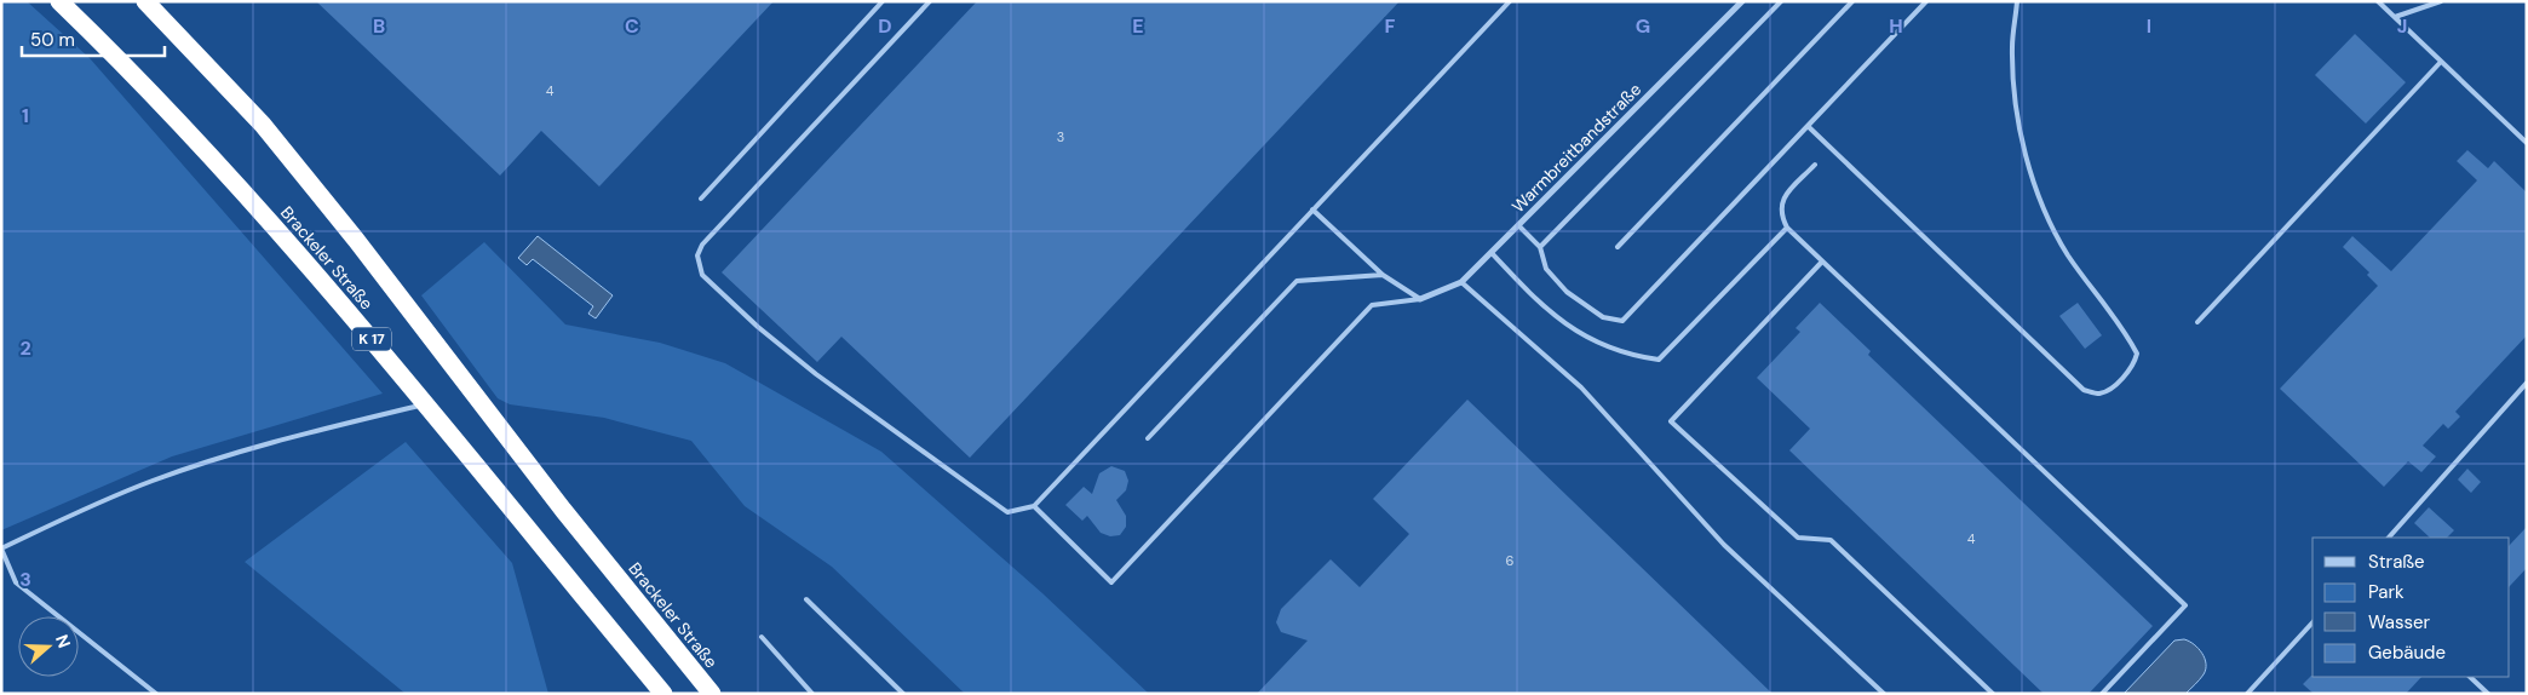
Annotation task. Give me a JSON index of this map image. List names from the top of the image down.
{
  "streets": {
    "highway": ["Brackeler Straße", "K 17"],
    "street": ["Warmbreitbandstraße"]
  },
  "house_numbers": [
    "4",
    "3",
    "4",
    "6"
  ],
  "legend": [
    "Straße",
    "Park",
    "Wasser",
    "Gebäude"
  ],
  "scale_bar": "50 m",
  "north": "right",
  "grid": {
    "columns": [
      "B",
      "C",
      "D",
      "E",
      "F",
      "G",
      "H",
      "I",
      "J"
    ],
    "rows": ["1", "2", "3"]
  }
}
